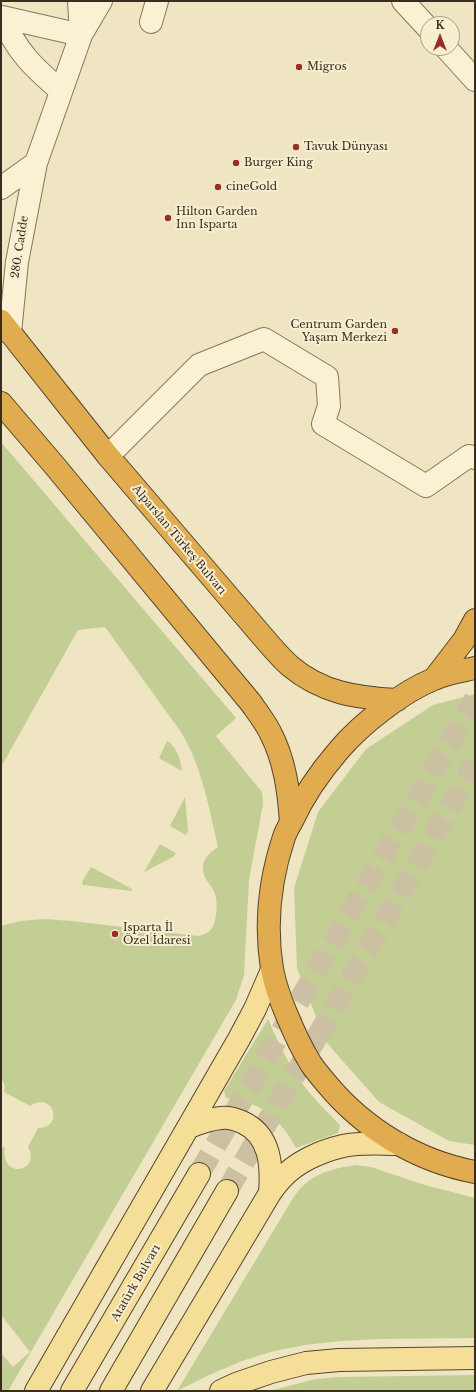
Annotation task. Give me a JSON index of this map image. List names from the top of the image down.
{
  "streets": {
    "highway": ["Alparslan Türkeş Bulvarı"],
    "main road": ["Atatürk Bulvarı"],
    "street": ["280. Cadde"]
  },
  "crossings": [
    ["280. Cadde", "Alparslan Türkeş Bulvarı"]
  ],
  "places": [
    "Migros",
    "Tavuk Dünyası",
    "Burger King",
    "cineGold",
    "Hilton Garden Inn Isparta",
    "Centrum Garden Yaşam Merkezi",
    "Isparta İl Özel İdaresi"
  ],
  "north": "top"
}
